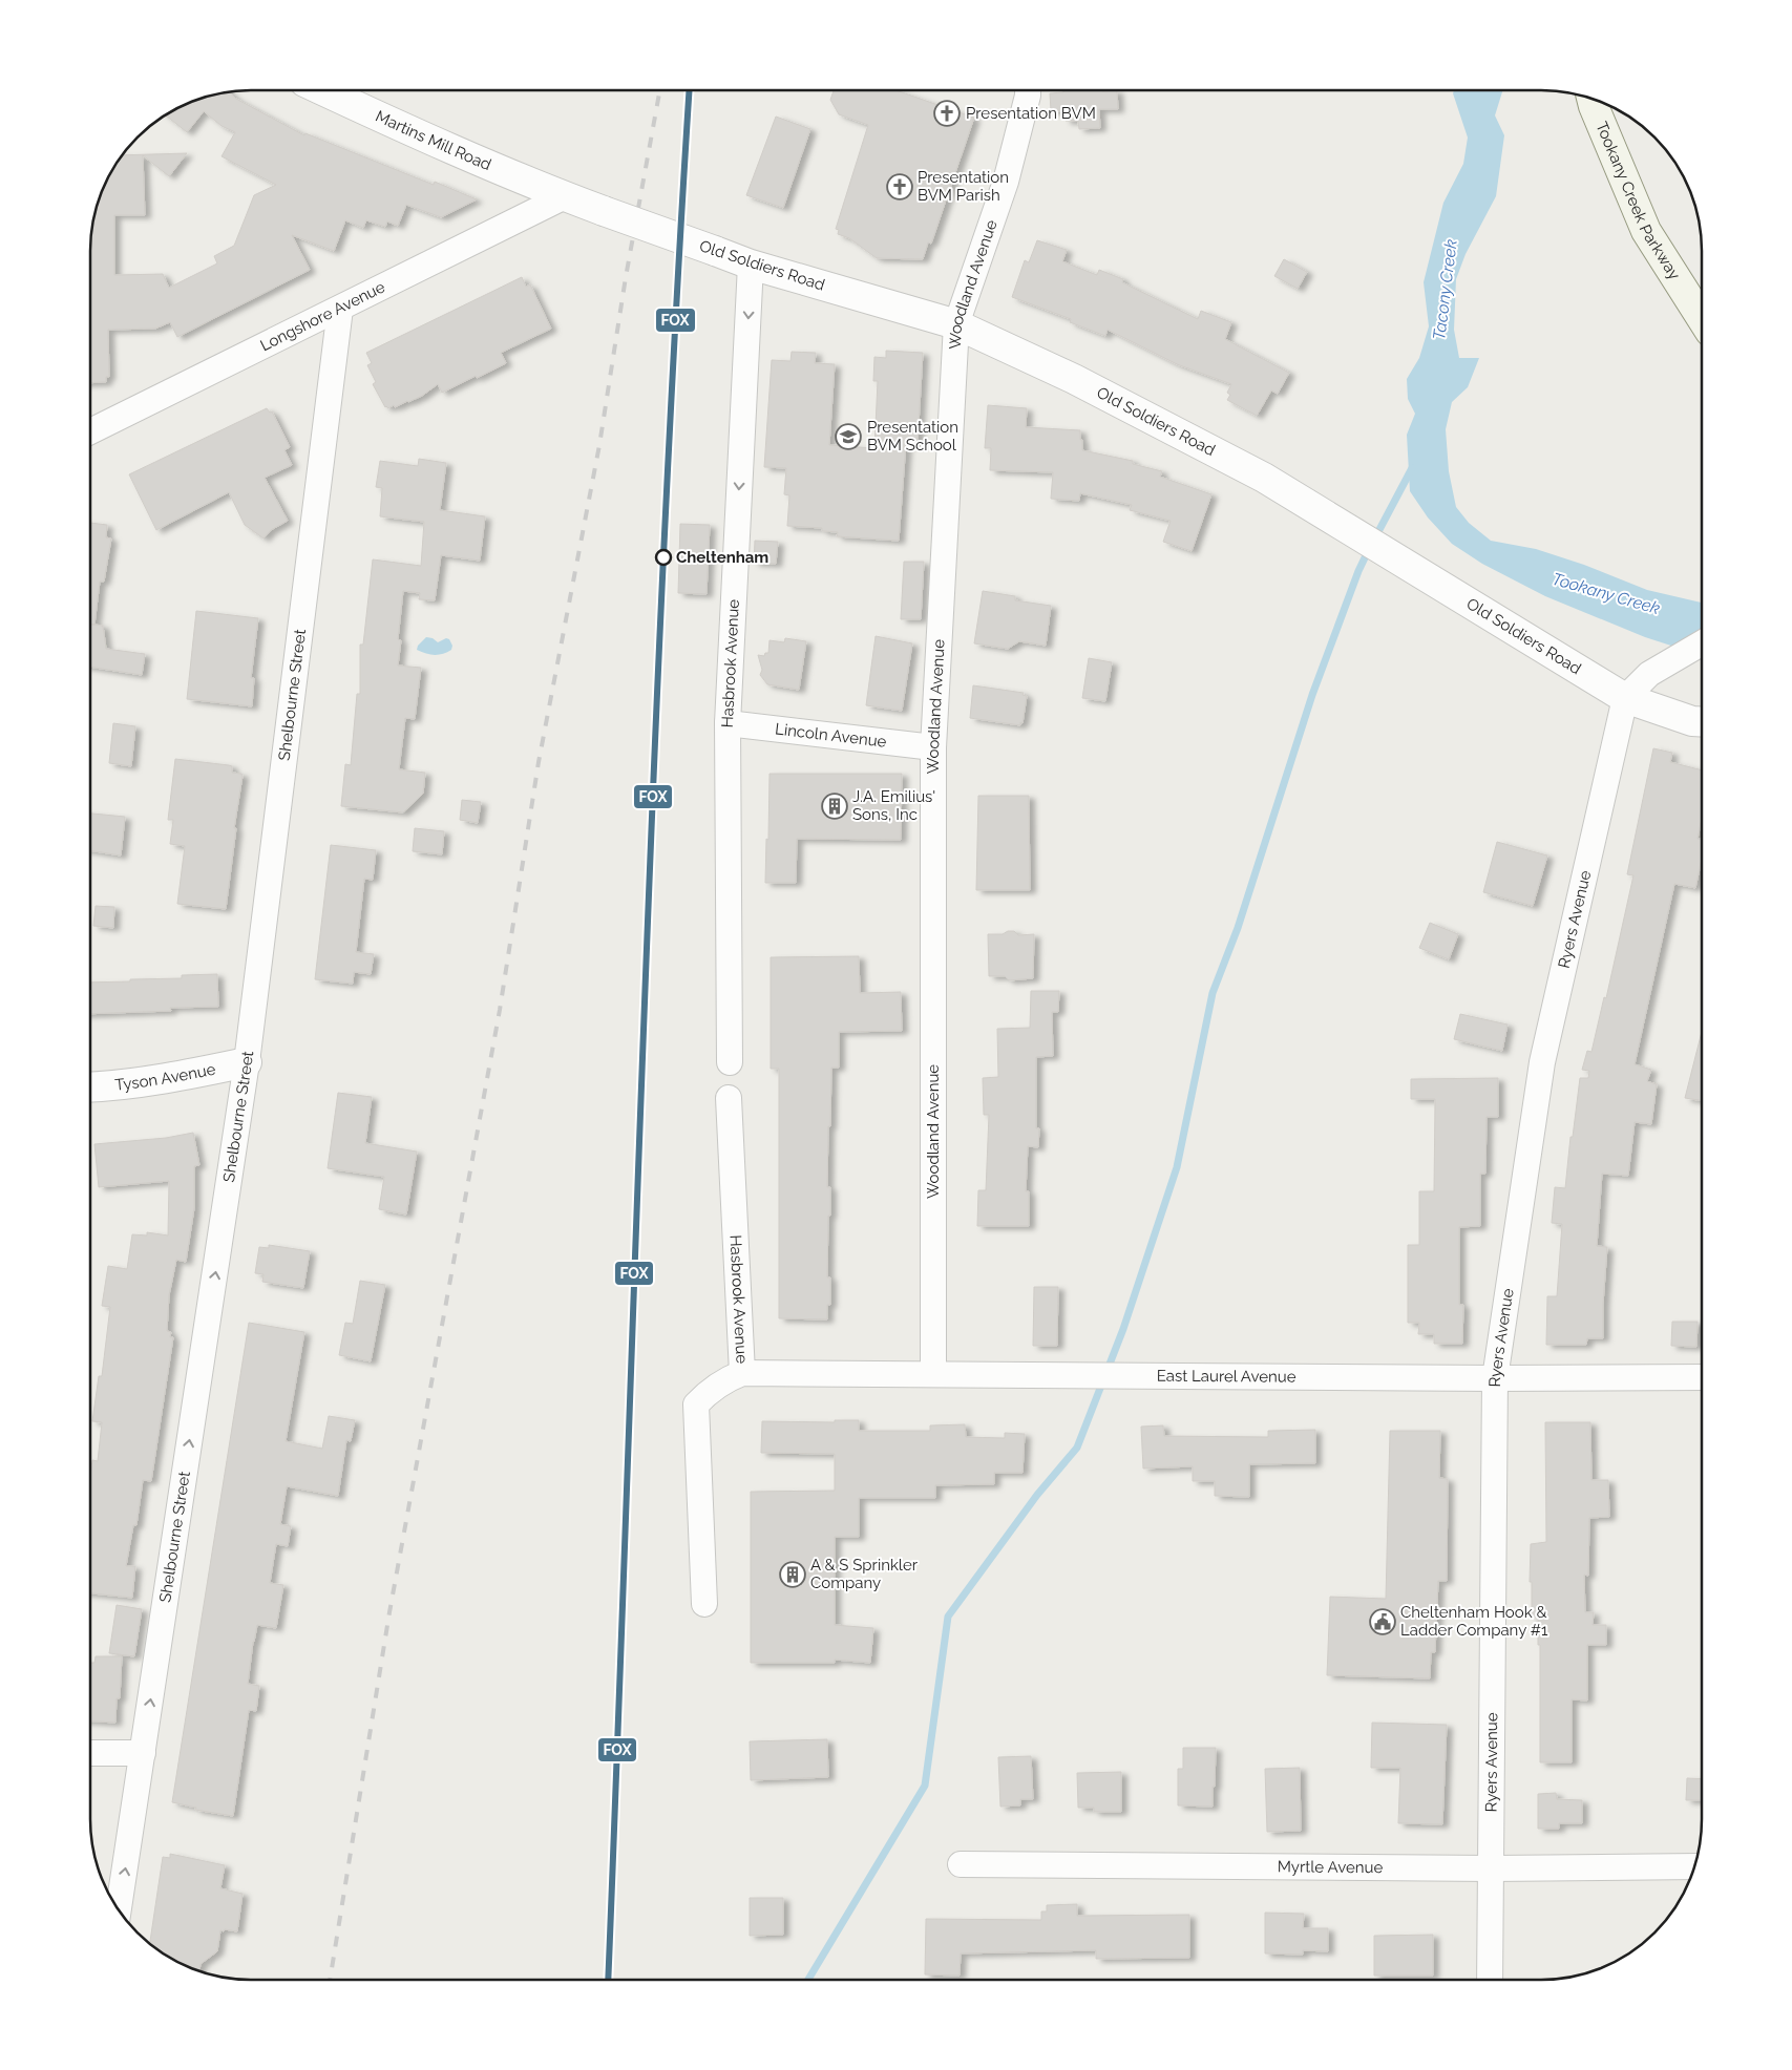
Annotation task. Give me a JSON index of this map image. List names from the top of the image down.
{
  "streets": {
    "main road": ["Tookany Creek Parkway"],
    "street": [
      "Martins Mill Road",
      "Old Soldiers Road",
      "Woodland Avenue",
      "Longshore Avenue",
      "Hasbrook Avenue",
      "Shelbourne Street",
      "Lincoln Avenue",
      "Ryers Avenue",
      "Tyson Avenue",
      "East Laurel Avenue",
      "Myrtle Avenue"
    ]
  },
  "crossings": [
    ["Martins Mill Road", "Old Soldiers Road"],
    ["Martins Mill Road", "Longshore Avenue"],
    ["Old Soldiers Road", "Woodland Avenue"],
    ["Old Soldiers Road", "Longshore Avenue"],
    ["Old Soldiers Road", "Hasbrook Avenue"],
    ["Old Soldiers Road", "Ryers Avenue"],
    ["Woodland Avenue", "Lincoln Avenue"],
    ["Woodland Avenue", "East Laurel Avenue"],
    ["Longshore Avenue", "Shelbourne Street"],
    ["Hasbrook Avenue", "Lincoln Avenue"],
    ["Hasbrook Avenue", "East Laurel Avenue"],
    ["Shelbourne Street", "Tyson Avenue"],
    ["Ryers Avenue", "East Laurel Avenue"],
    ["Ryers Avenue", "Myrtle Avenue"]
  ],
  "one_way": ["Shelbourne Street"],
  "water": ["Tacony Creek", "Tookany Creek"],
  "places": {
    "church": ["Presentation BVM", "Presentation BVM Parish"],
    "school or university": ["Presentation BVM School"],
    "other": ["Cheltenham"],
    "building": ["J.A. Emilius' Sons, Inc", "A & S Sprinkler Company"],
    "public building": ["Cheltenham Hook & Ladder Company #1"]
  },
  "lines": ["transit line FOX"]
}
